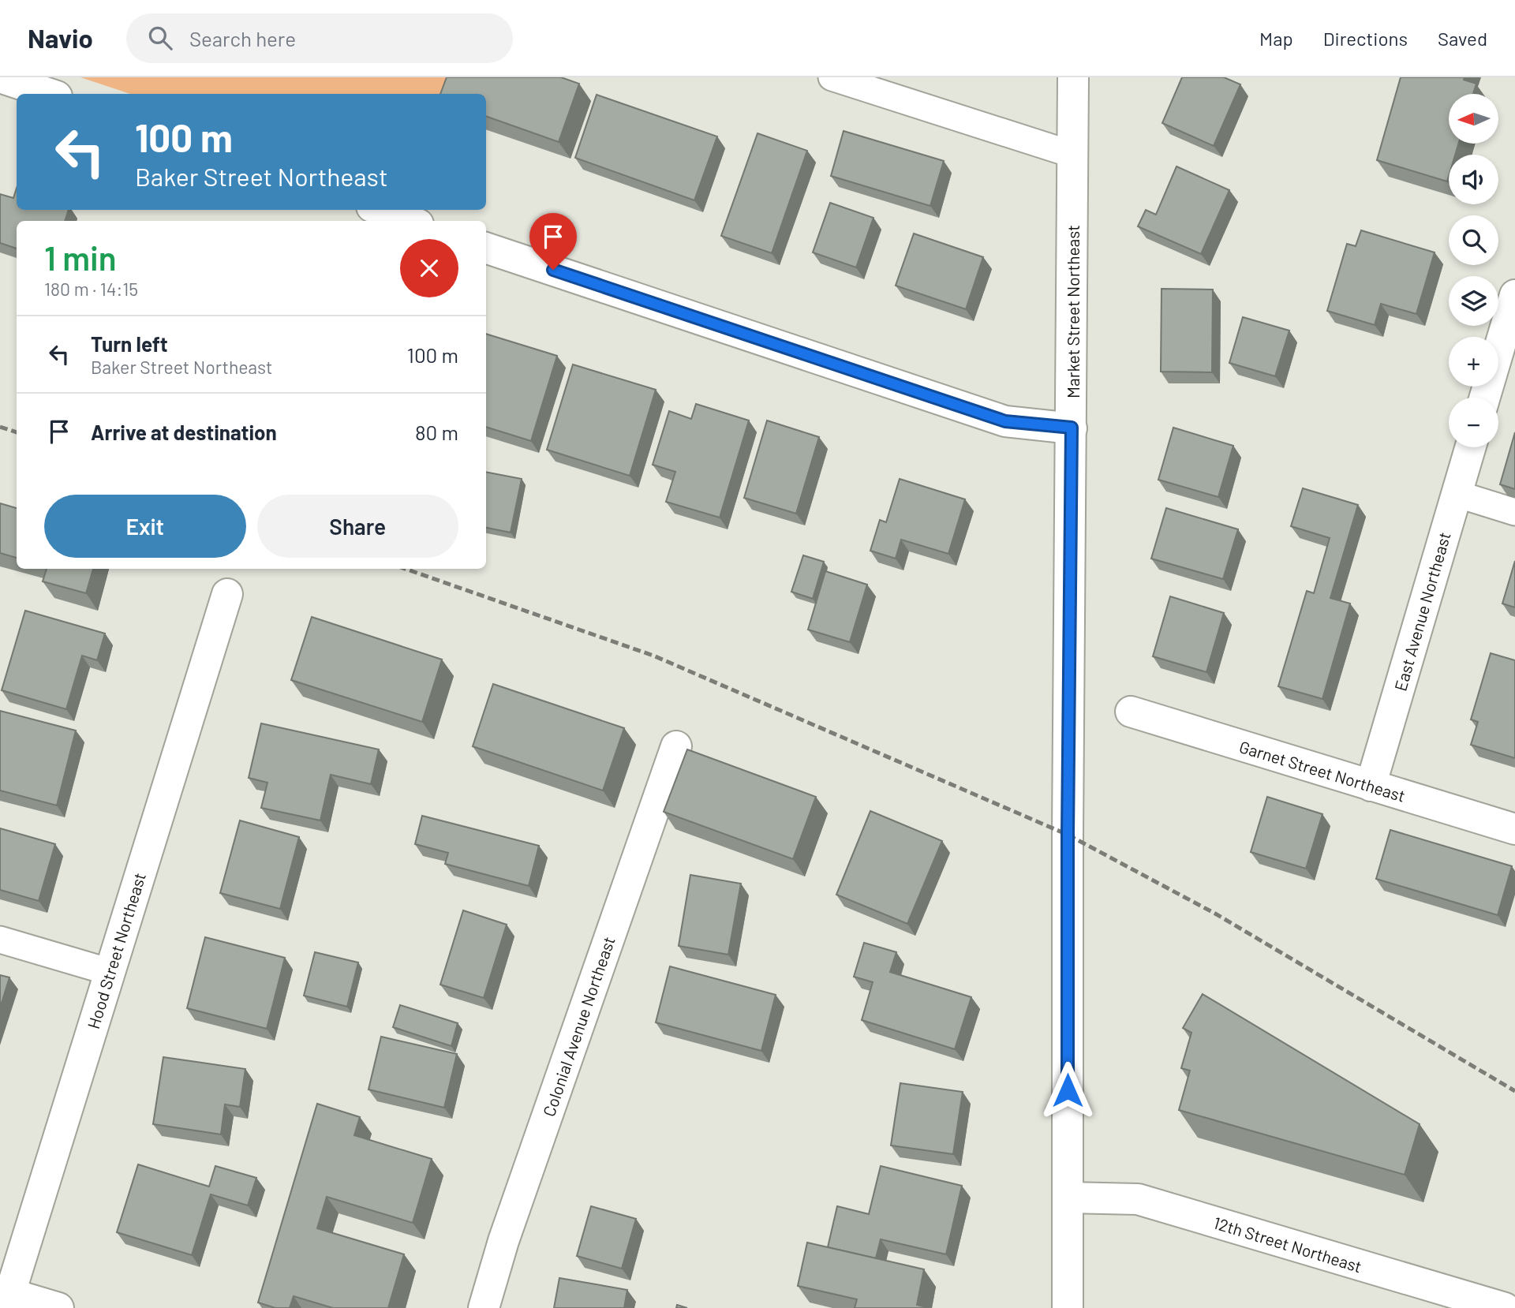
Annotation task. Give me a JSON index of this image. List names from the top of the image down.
{
  "streets": {
    "street": [
      "Market Street Northeast",
      "East Avenue Northeast",
      "Garnet Street Northeast",
      "Hood Street Northeast",
      "Colonial Avenue Northeast",
      "12th Street Northeast"
    ]
  },
  "crossings": [
    ["Market Street Northeast", "12th Street Northeast"],
    ["East Avenue Northeast", "Garnet Street Northeast"]
  ],
  "north": "left",
  "page": {
    "header": "Navio",
    "search": "Search here",
    "nav": ["Map", "Directions", "Saved"],
    "map_buttons": ["+", "−"],
    "turn": ["100 m", "Baker Street Northeast"],
    "heading": ["1 min", "180 m · 14:15"],
    "list": [
      {
        "name": "Turn left",
        "note": "Baker Street Northeast",
        "value": "100 m"
      },
      {
        "name": "Arrive at destination",
        "value": "80 m"
      }
    ],
    "buttons": ["Exit", "Share"]
  }
}
